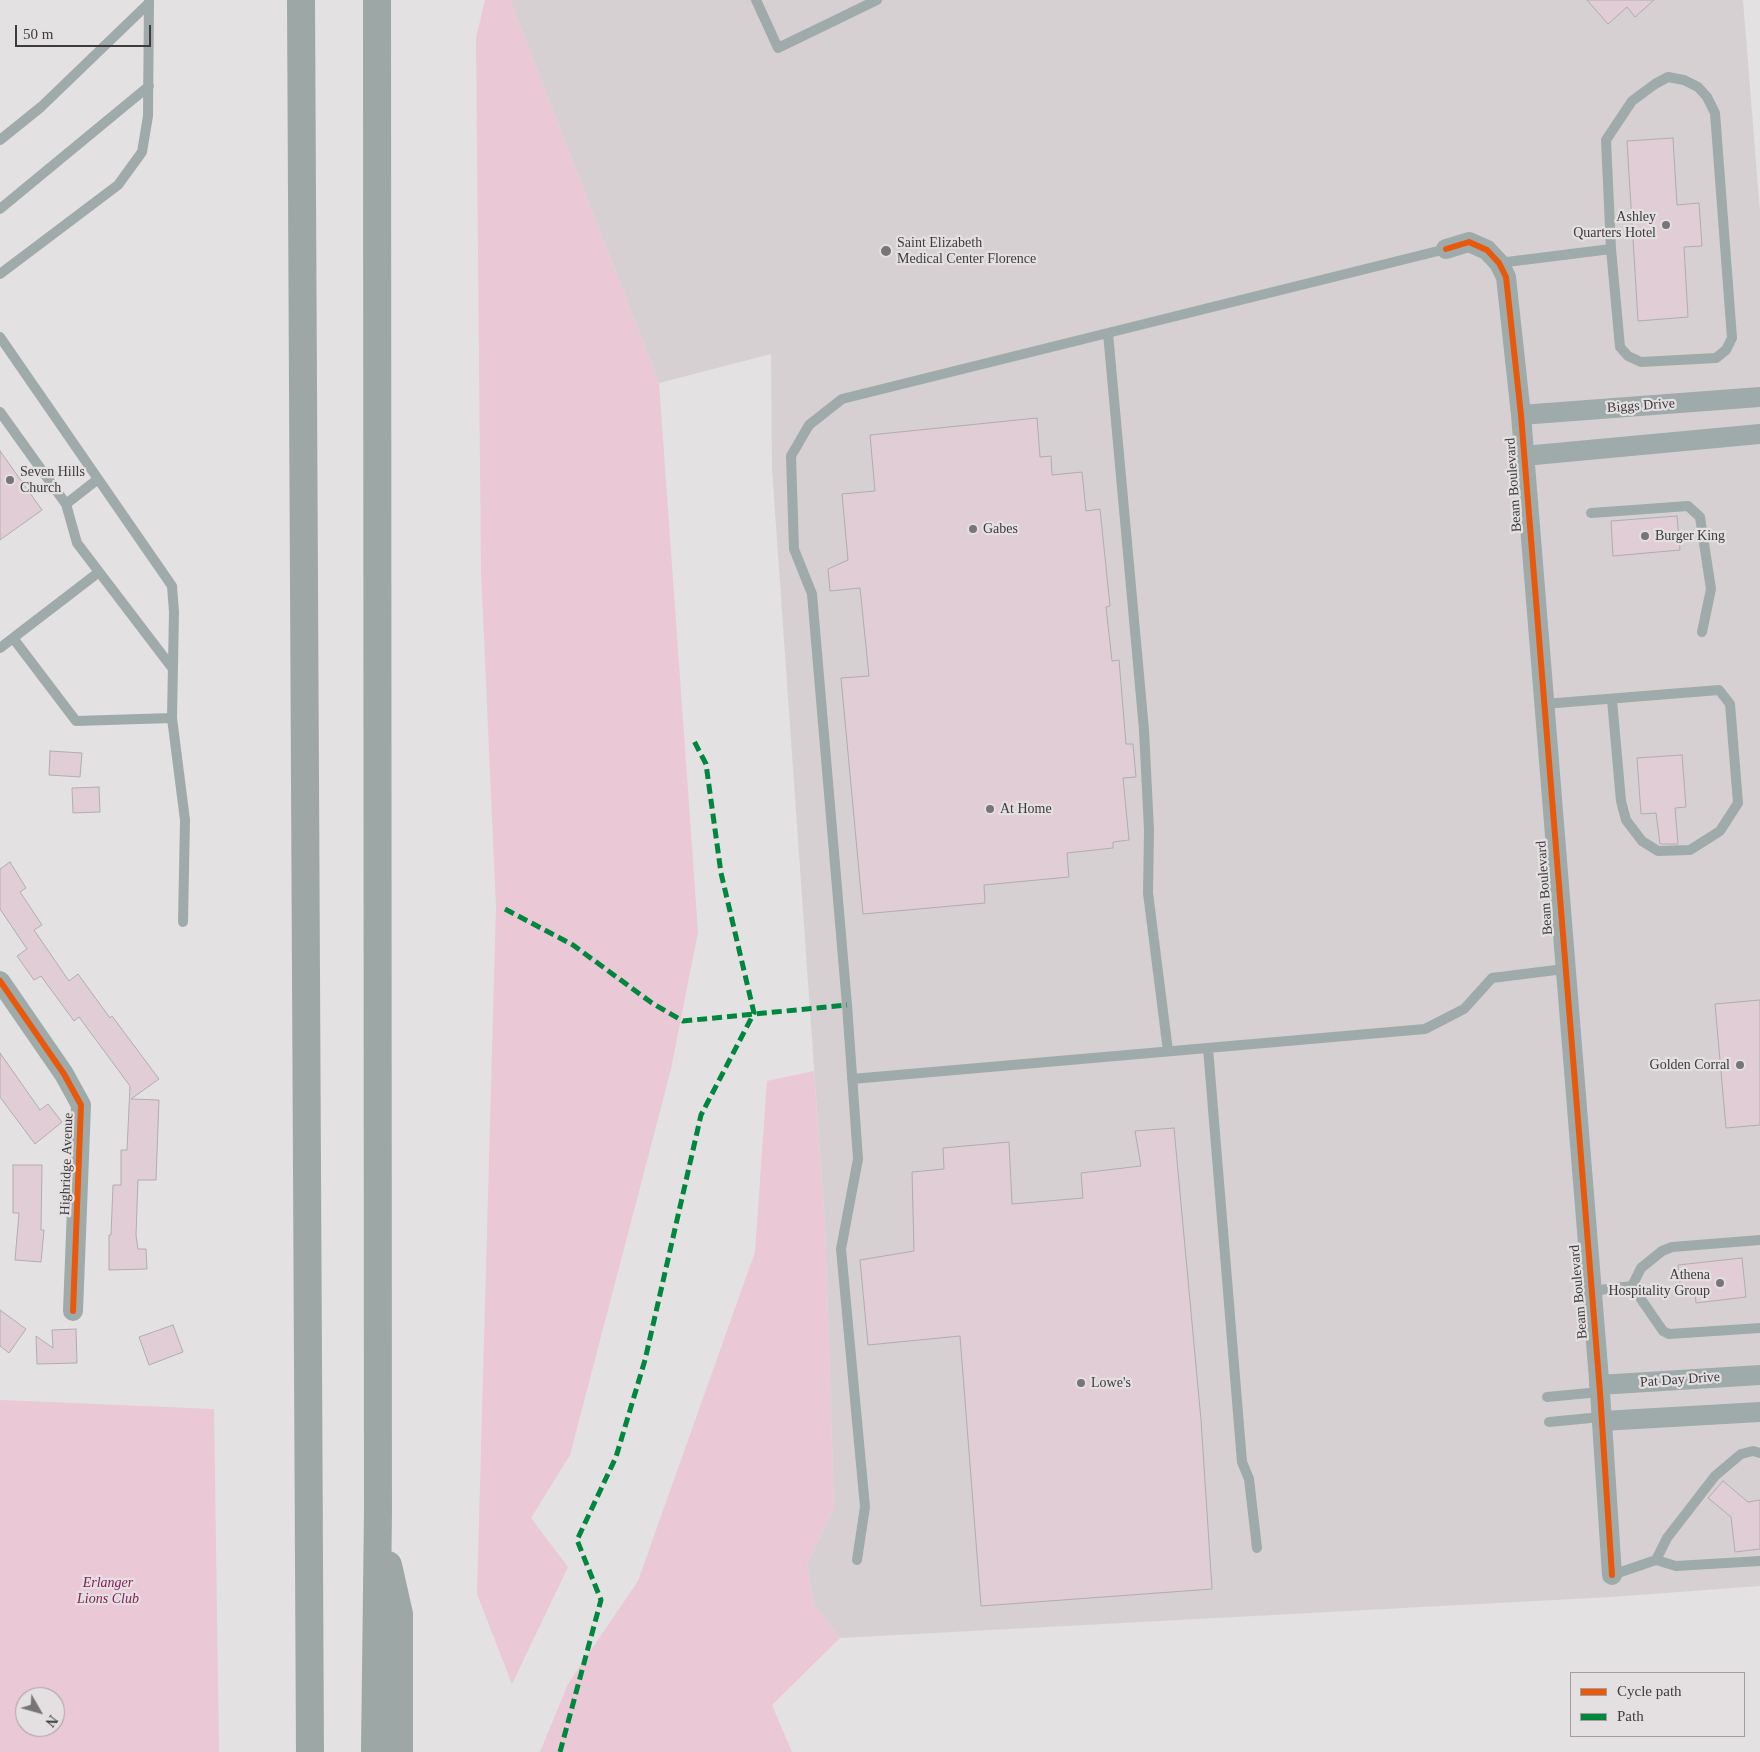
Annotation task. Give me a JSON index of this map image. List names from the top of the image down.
{
  "streets": {
    "street": [
      "Biggs Drive",
      "Beam Boulevard",
      "Highridge Avenue",
      "Pat Day Drive"
    ]
  },
  "crossings": [
    ["Biggs Drive", "Beam Boulevard"],
    ["Beam Boulevard", "Pat Day Drive"]
  ],
  "parks": ["Erlanger Lions Club"],
  "places": [
    "Ashley Quarters Hotel",
    "Saint Elizabeth Medical Center Florence",
    "Seven Hills Church",
    "Gabes",
    "Burger King",
    "At Home",
    "Golden Corral",
    "Athena Hospitality Group",
    "Lowe's"
  ],
  "legend": ["Cycle path", "Path"],
  "scale_bar": "50 m",
  "north": "bottom right"
}
